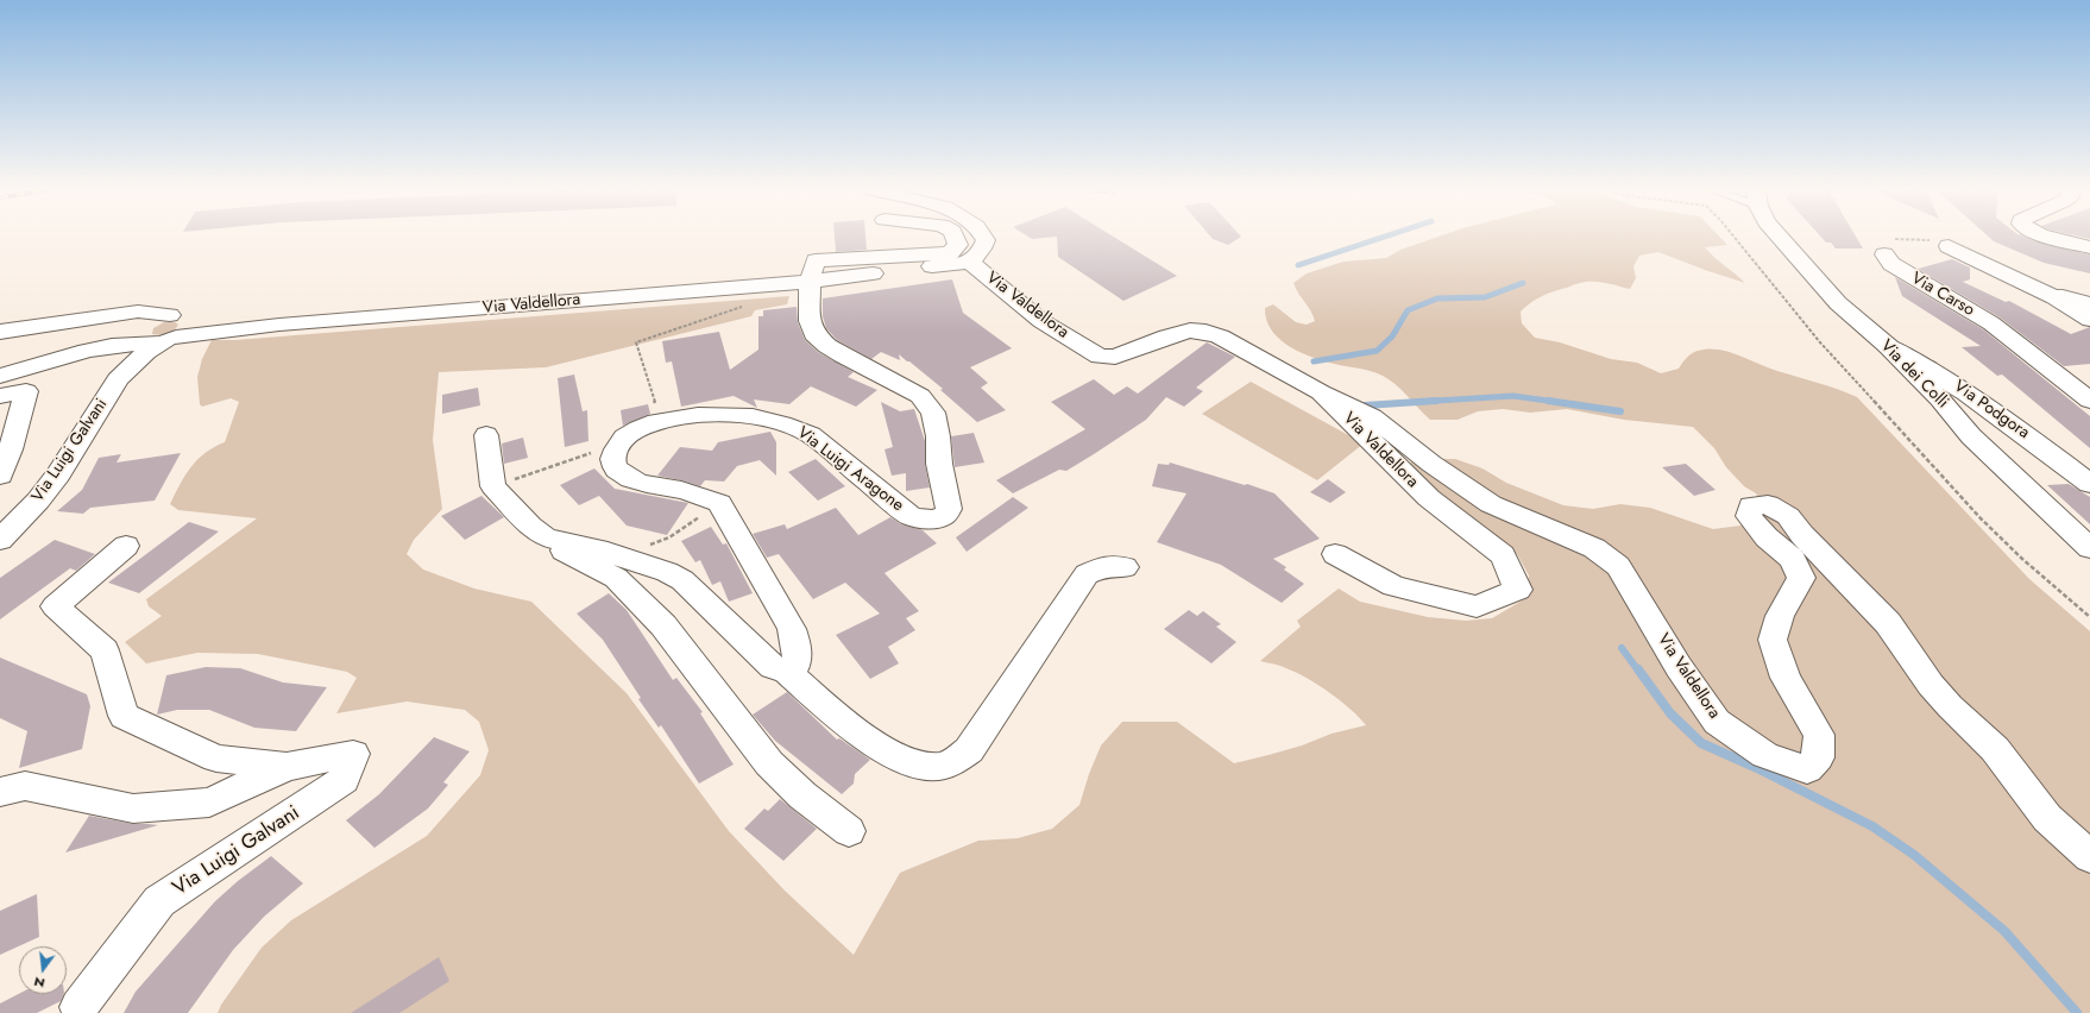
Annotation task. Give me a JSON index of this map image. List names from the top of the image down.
{
  "streets": {
    "street": [
      "Via Carso",
      "Via Valdellora",
      "Via dei Colli",
      "Via Podgora",
      "Via Luigi Galvani",
      "Via Luigi Aragone"
    ]
  },
  "crossings": [
    ["Via Valdellora", "Via Luigi Galvani"],
    ["Via Valdellora", "Via Luigi Aragone"],
    ["Via dei Colli", "Via Podgora"]
  ],
  "north": "bottom"
}
